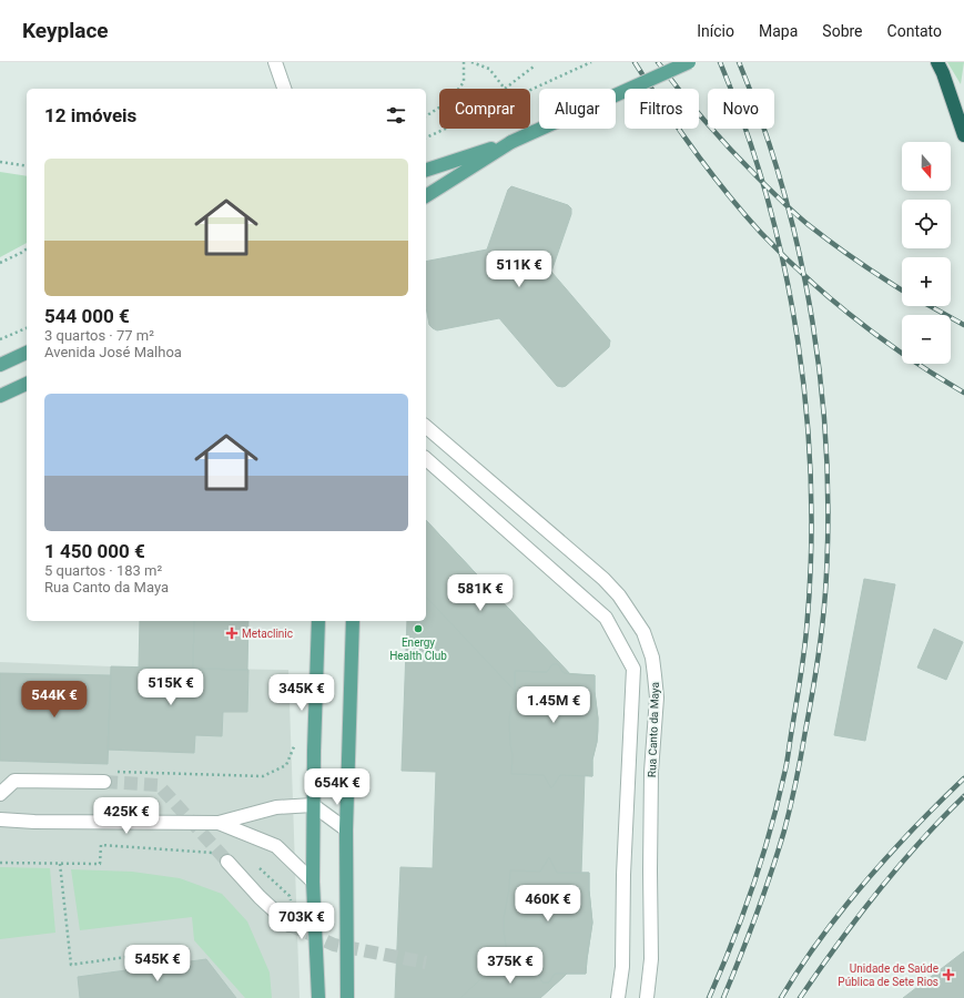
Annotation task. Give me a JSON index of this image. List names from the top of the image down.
{
  "streets": {
    "street": ["Rua Canto da Maya"]
  },
  "places": {
    "other": ["Energy Health Club"],
    "health": ["Metaclinic", "Unidade de Saúde Pública de Sete Rios"]
  },
  "north": "bottom",
  "page": {
    "header": "Keyplace",
    "nav": [
      "Início",
      "Mapa",
      "Sobre",
      "Contato"
    ],
    "chip": [
      "Comprar",
      "Alugar",
      "Filtros",
      "Novo"
    ],
    "heading": "12 imóveis",
    "map_buttons": ["+", "−"],
    "list": [
      {
        "name": "544 000 €",
        "note": "3 quartos · 77 m² · Avenida José Malhoa"
      },
      {
        "name": "1 450 000 €",
        "note": "5 quartos · 183 m² · Rua Canto da Maya"
      }
    ],
    "price": [
      "511K €",
      "581K €",
      "515K €",
      "345K €",
      "544K €",
      "1.45M €",
      "654K €",
      "425K €",
      "460K €",
      "703K €",
      "545K €",
      "375K €"
    ]
  }
}
